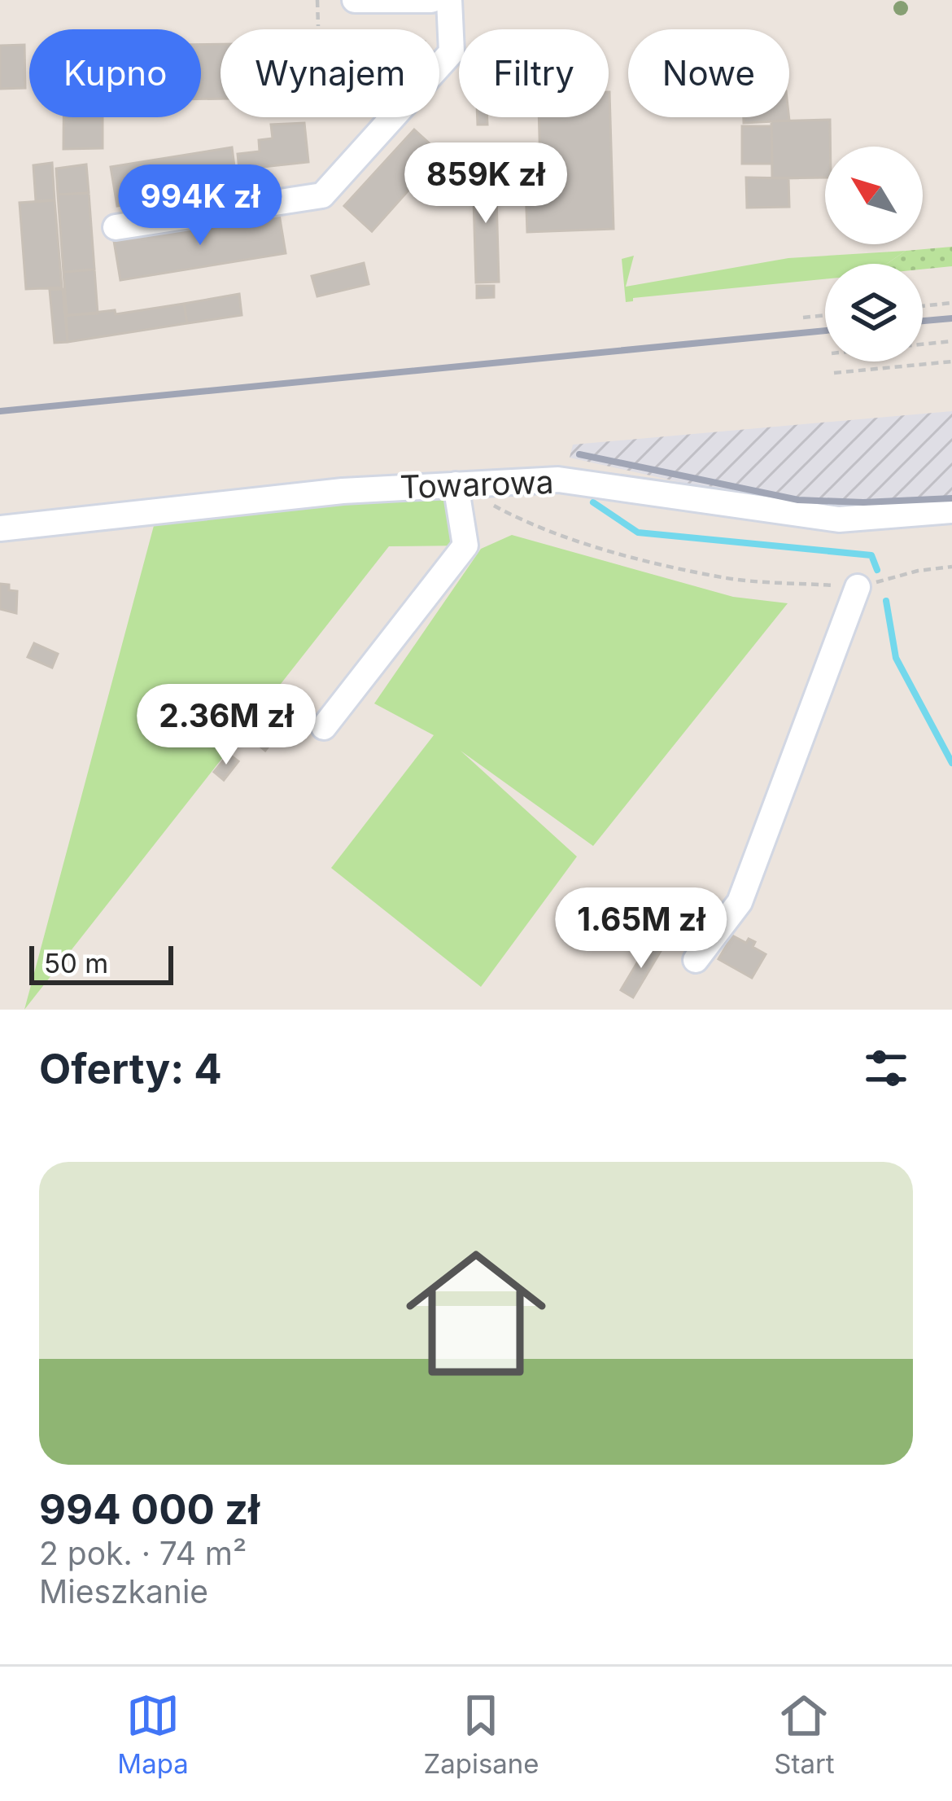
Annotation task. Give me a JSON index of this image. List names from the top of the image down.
{
  "streets": {
    "street": ["Towarowa"]
  },
  "scale_bar": "50 m",
  "north": "top left",
  "page": {
    "chip": [
      "Kupno",
      "Wynajem",
      "Filtry",
      "Nowe"
    ],
    "price": [
      "859K zł",
      "994K zł",
      "2.36M zł",
      "1.65M zł"
    ],
    "scale": "50 m",
    "heading": "Oferty: 4",
    "list": [
      {
        "name": "994 000 zł",
        "note": "2 pok. · 74 m² · Mieszkanie"
      }
    ],
    "tabs": ["Mapa", "Zapisane", "Start"]
  }
}
